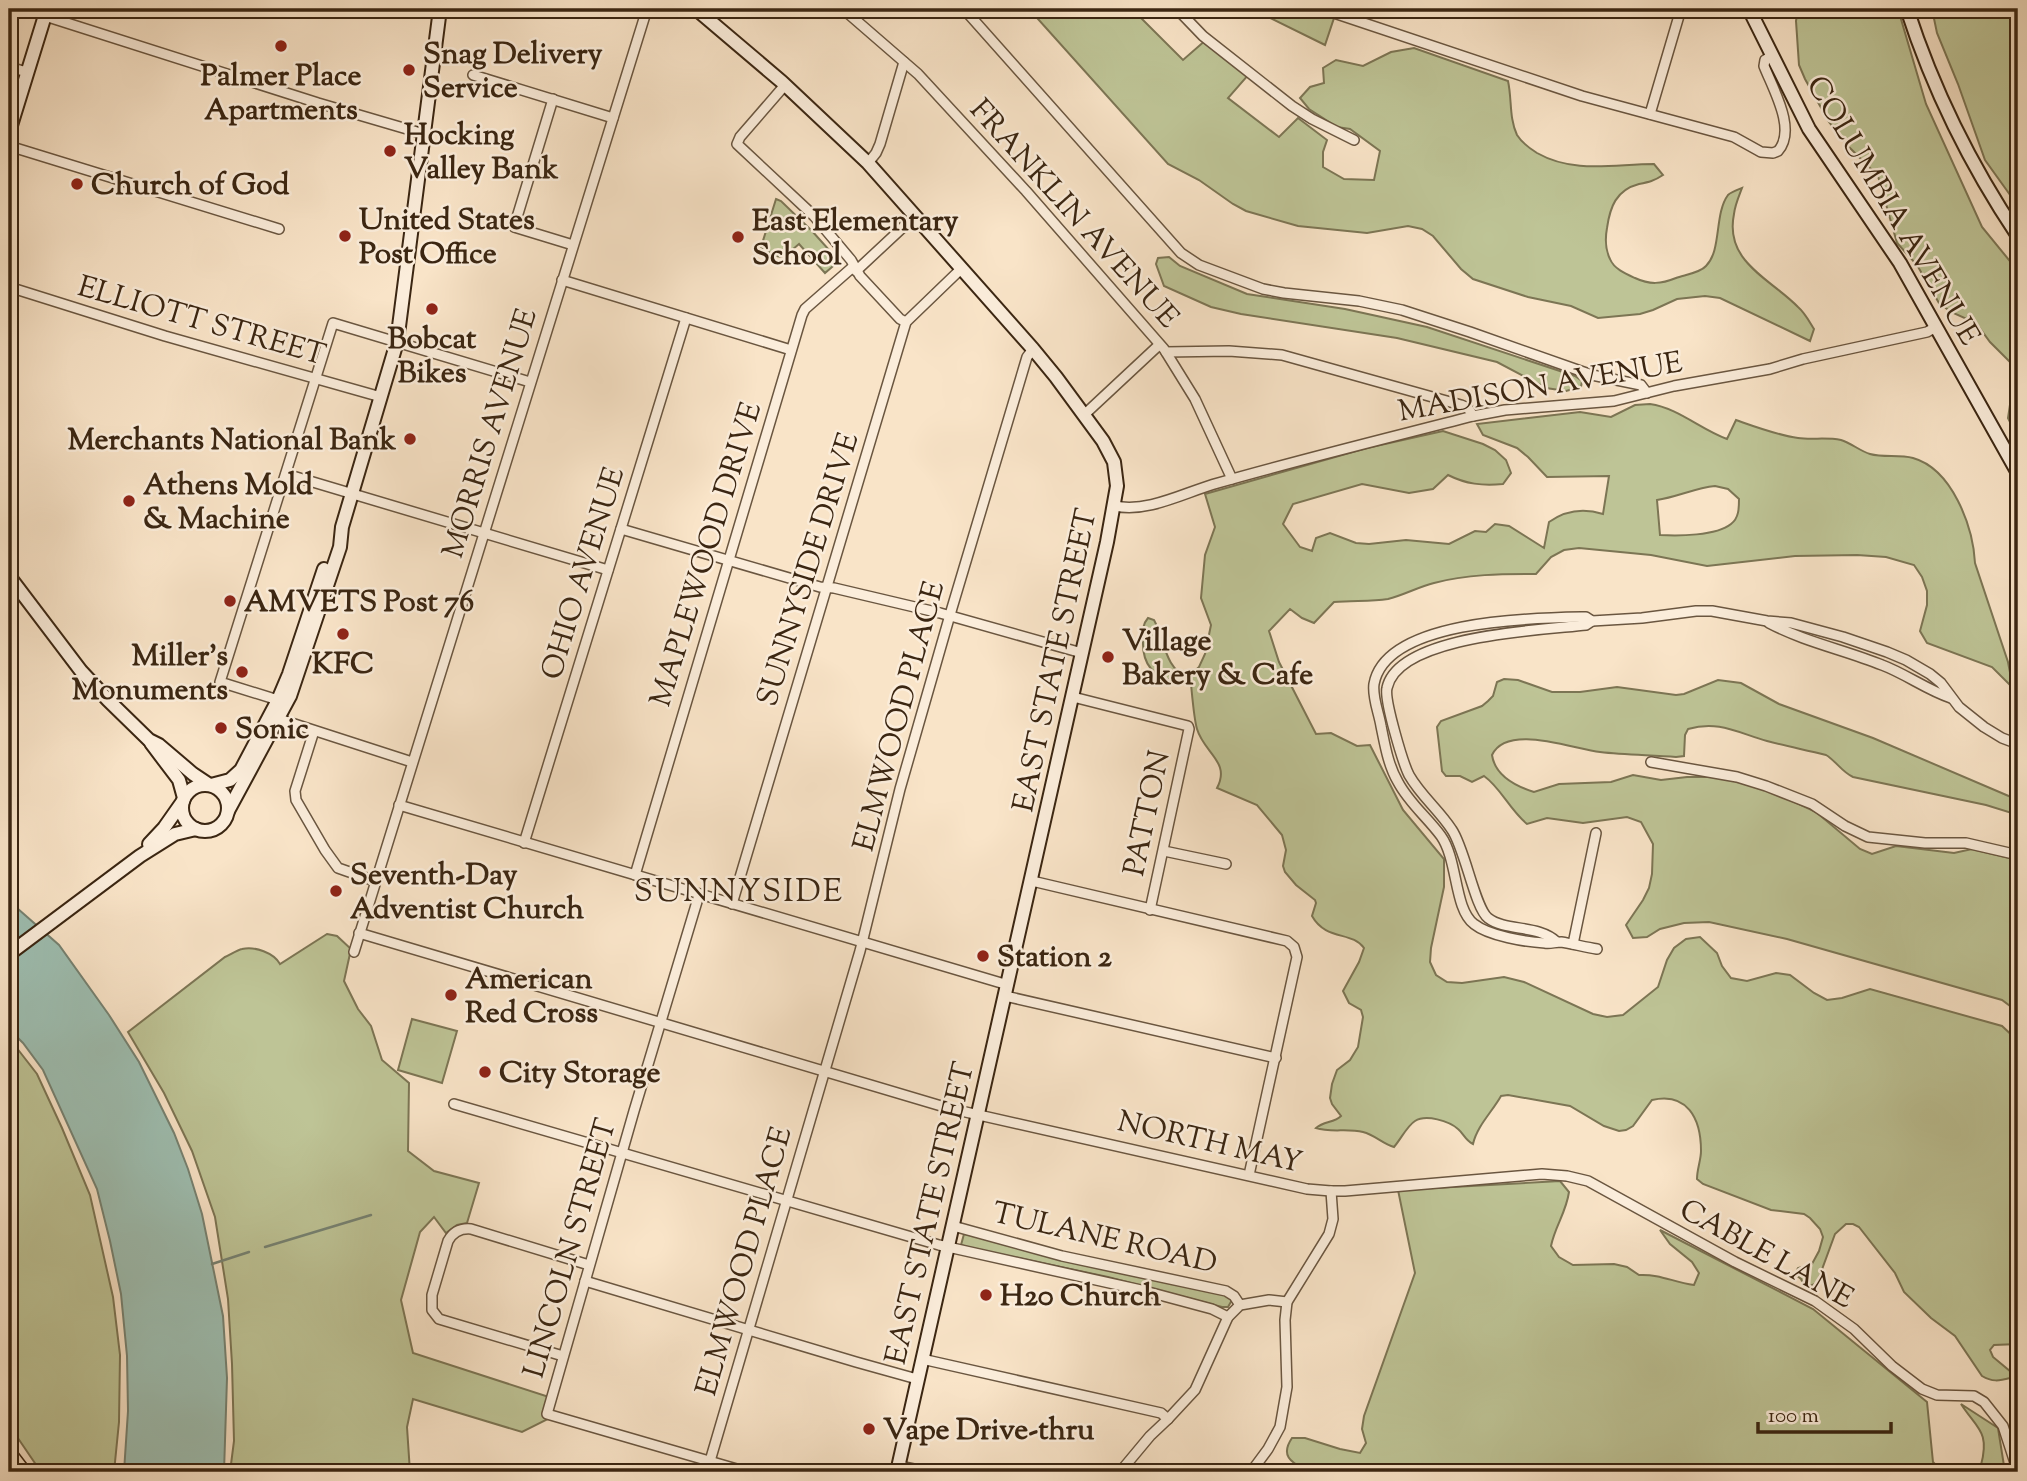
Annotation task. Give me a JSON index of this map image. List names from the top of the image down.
{
  "streets": {
    "main road": ["COLUMBIA AVENUE", "EAST STATE STREET"],
    "street": [
      "FRANKLIN AVENUE",
      "ELLIOTT STREET",
      "MADISON AVENUE",
      "MORRIS AVENUE",
      "MAPLEWOOD DRIVE",
      "SUNNYSIDE DRIVE",
      "OHIO AVENUE",
      "ELMWOOD PLACE",
      "PATTON",
      "NORTH MAY",
      "TULANE ROAD",
      "LINCOLN STREET",
      "CABLE LANE"
    ]
  },
  "crossings": [
    ["COLUMBIA AVENUE", "MADISON AVENUE"],
    ["FRANKLIN AVENUE", "MADISON AVENUE"],
    ["MADISON AVENUE", "EAST STATE STREET"],
    ["MORRIS AVENUE", "NORTH MAY"],
    ["MAPLEWOOD DRIVE", "EAST STATE STREET"],
    ["SUNNYSIDE DRIVE", "EAST STATE STREET"],
    ["EAST STATE STREET", "ELMWOOD PLACE"],
    ["EAST STATE STREET", "PATTON"],
    ["EAST STATE STREET", "NORTH MAY"],
    ["EAST STATE STREET", "TULANE ROAD"],
    ["ELMWOOD PLACE", "NORTH MAY"],
    ["ELMWOOD PLACE", "TULANE ROAD"],
    ["ELMWOOD PLACE", "LINCOLN STREET"],
    ["NORTH MAY", "LINCOLN STREET"],
    ["NORTH MAY", "CABLE LANE"],
    ["TULANE ROAD", "LINCOLN STREET"]
  ],
  "districts": ["SUNNYSIDE"],
  "places": [
    "Palmer Place Apartments",
    "Snag Delivery Service",
    "Hocking Valley Bank",
    "Church of God",
    "United States Post Office",
    "East Elementary School",
    "Bobcat Bikes",
    "Merchants National Bank",
    "Athens Mold & Machine",
    "AMVETS Post 76",
    "KFC",
    "Village Bakery & Cafe",
    "Miller's Monuments",
    "Sonic",
    "Seventh-Day Adventist Church",
    "Station 2",
    "American Red Cross",
    "City Storage",
    "H20 Church",
    "Vape Drive-thru"
  ],
  "scale_bar": "100 m"
}
